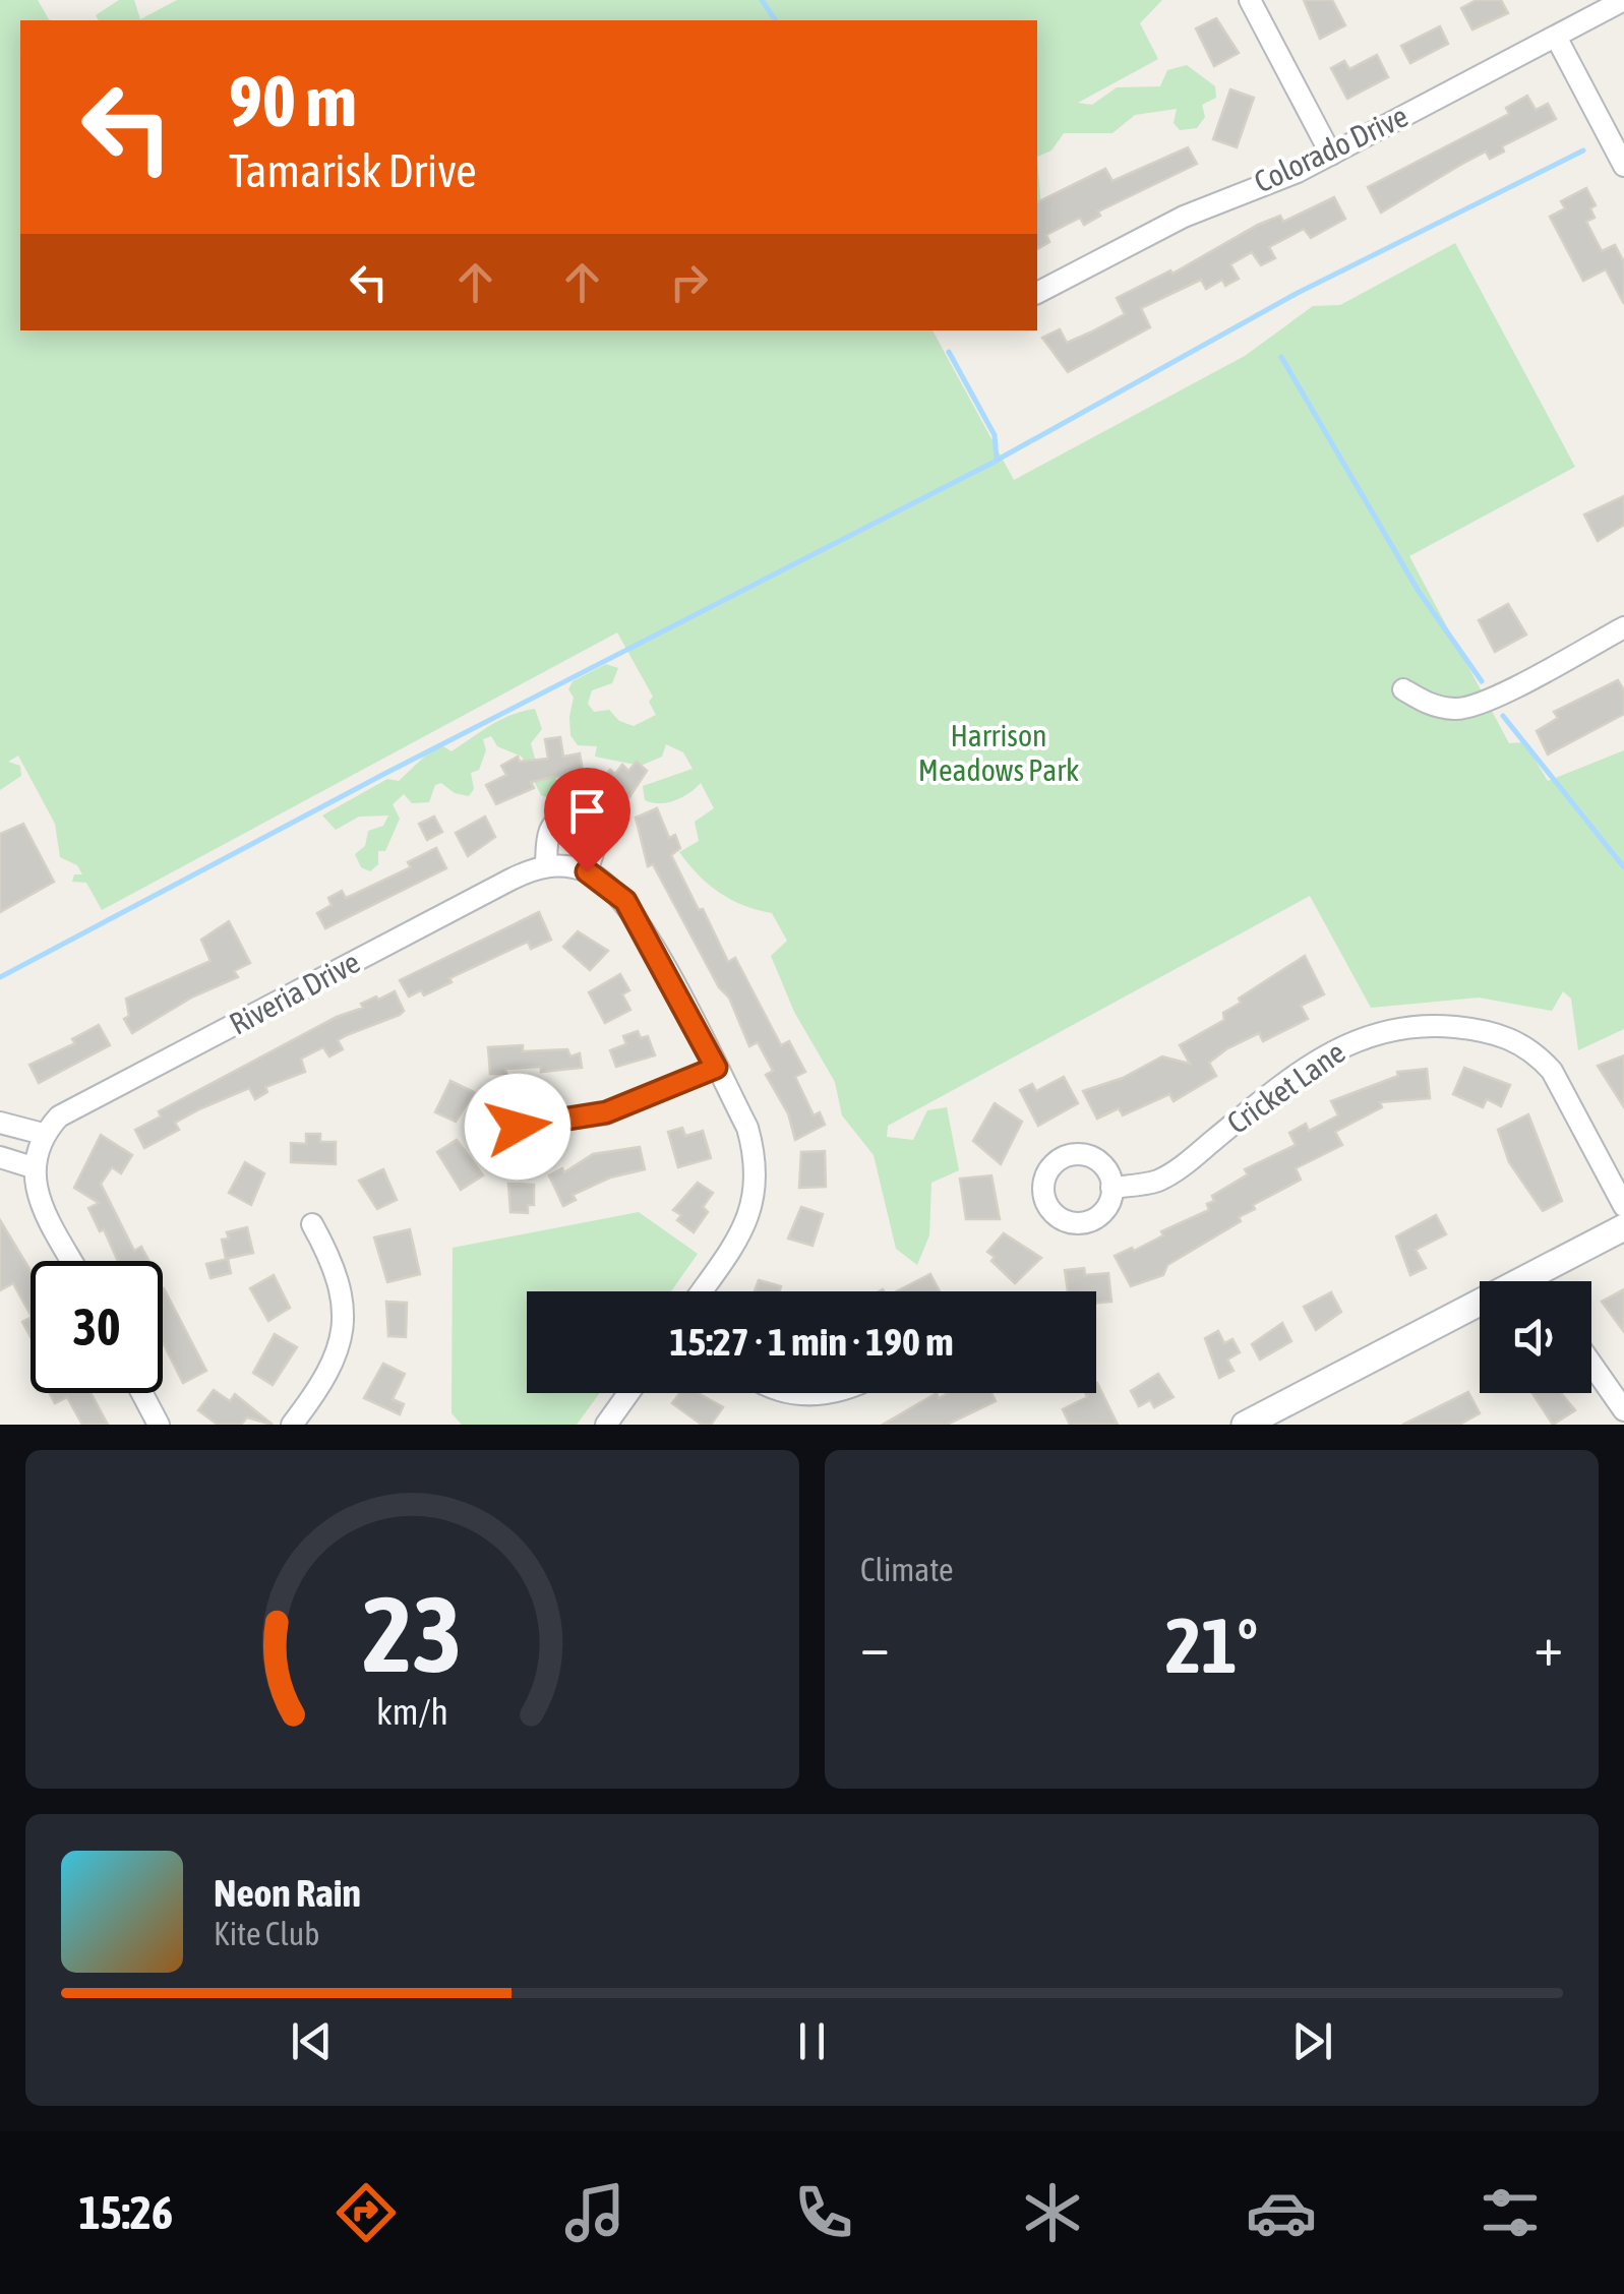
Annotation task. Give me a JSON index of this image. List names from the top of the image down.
{
  "streets": {
    "street": ["Colorado Drive", "Riveria Drive", "Cricket Lane"]
  },
  "parks": ["Harrison Meadows Park"],
  "page": {
    "turn": ["90 m", "Tamarisk Drive"],
    "limit": "30",
    "trip": "15:27 · 1 min · 190 m",
    "tile": "Climate",
    "heat": ["−", "21°", "+"],
    "song": ["Neon Rain", "Kite Club"],
    "tabs": "15:26",
    "gauge": ["23", "km/h"]
  }
}
